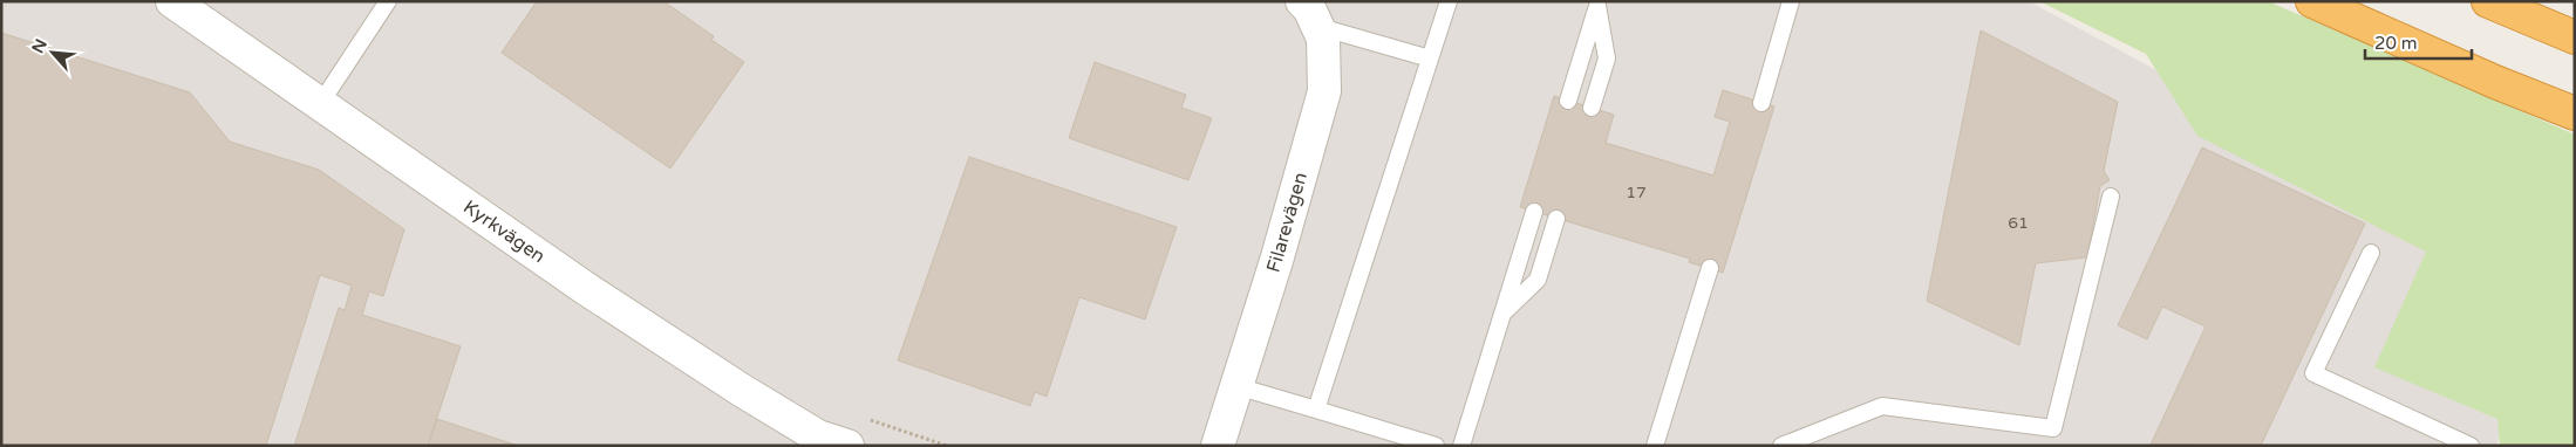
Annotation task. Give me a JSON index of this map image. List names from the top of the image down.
{
  "streets": {
    "street": ["Filarevägen", "Kyrkvägen"]
  },
  "house_numbers": ["17", "61"],
  "scale_bar": "20 m",
  "north": "top left"
}
